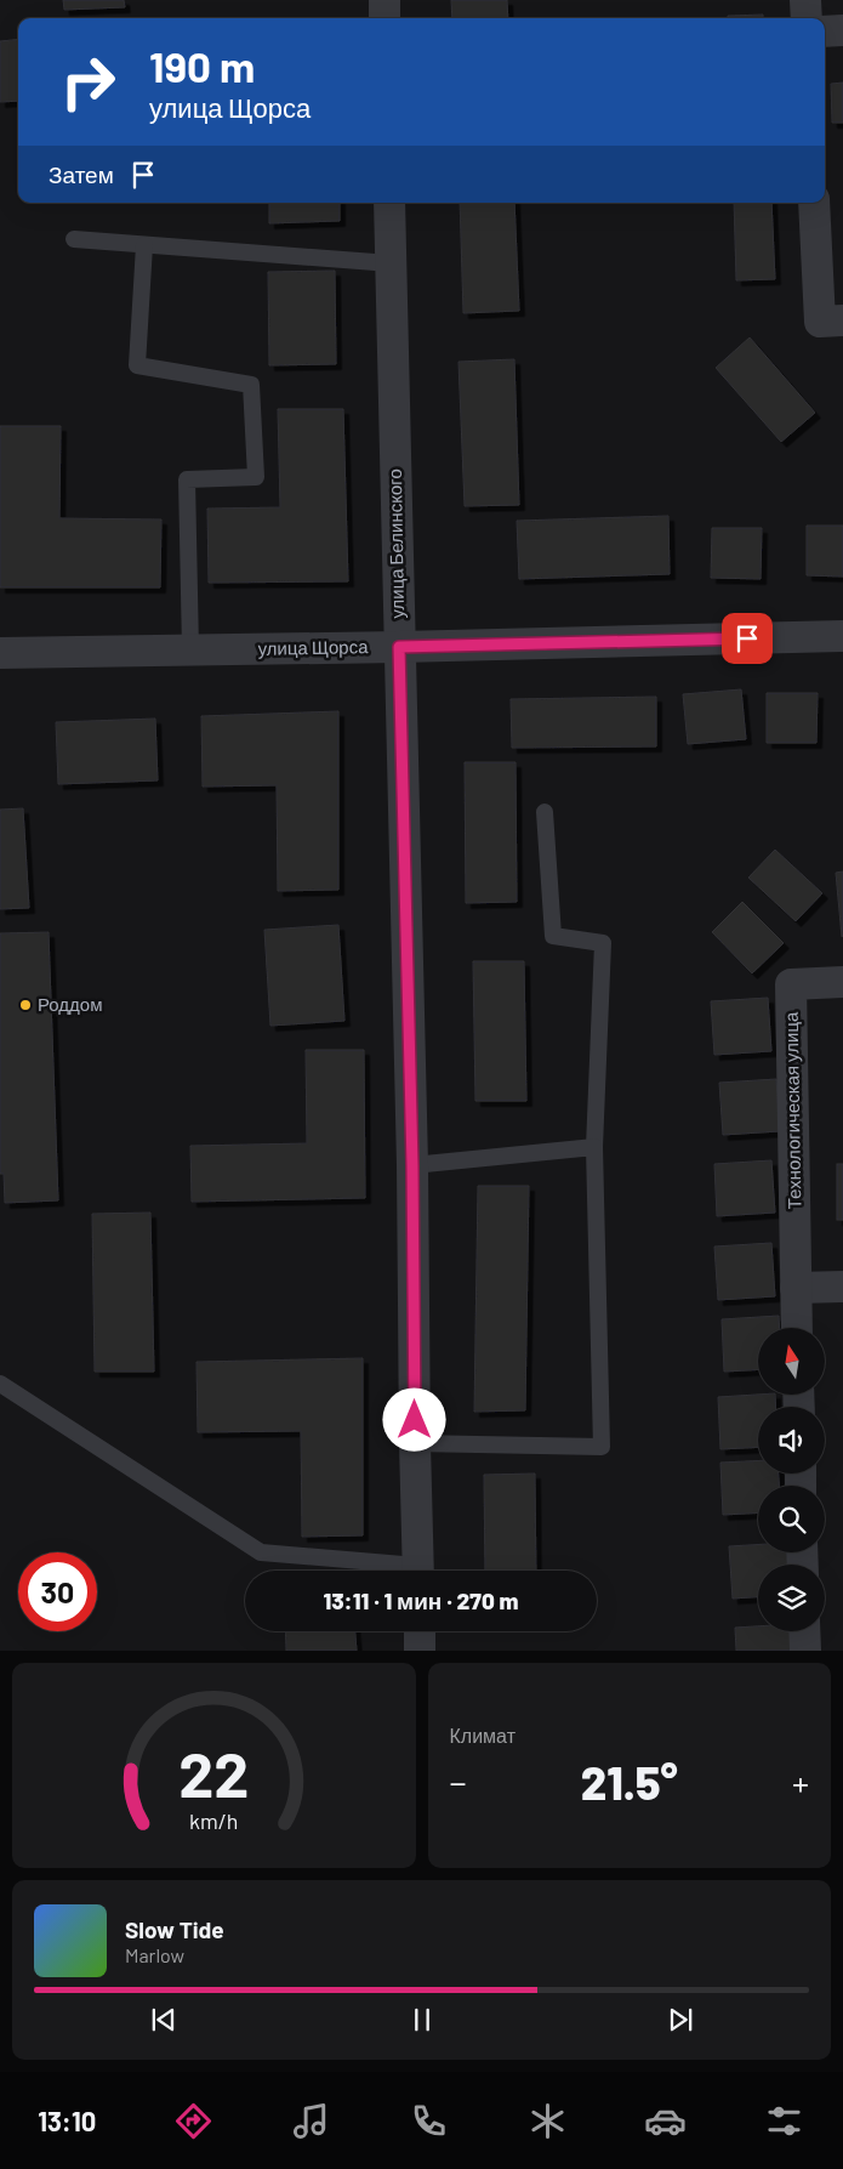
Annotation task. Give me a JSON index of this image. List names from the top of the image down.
{
  "streets": {
    "street": ["улица Белинского", "улица Щорса", "Технологическая улица"]
  },
  "crossings": [
    ["улица Белинского", "улица Щорса"]
  ],
  "places": ["Роддом"],
  "north": "top",
  "page": {
    "turn": ["190 m", "улица Щорса"],
    "then": "Затем",
    "limit": "30",
    "trip": "13:11 · 1 мин · 270 m",
    "tile": "Климат",
    "heat": ["−", "21.5°", "+"],
    "song": ["Slow Tide", "Marlow"],
    "tabs": "13:10",
    "gauge": ["22", "km/h"]
  }
}
